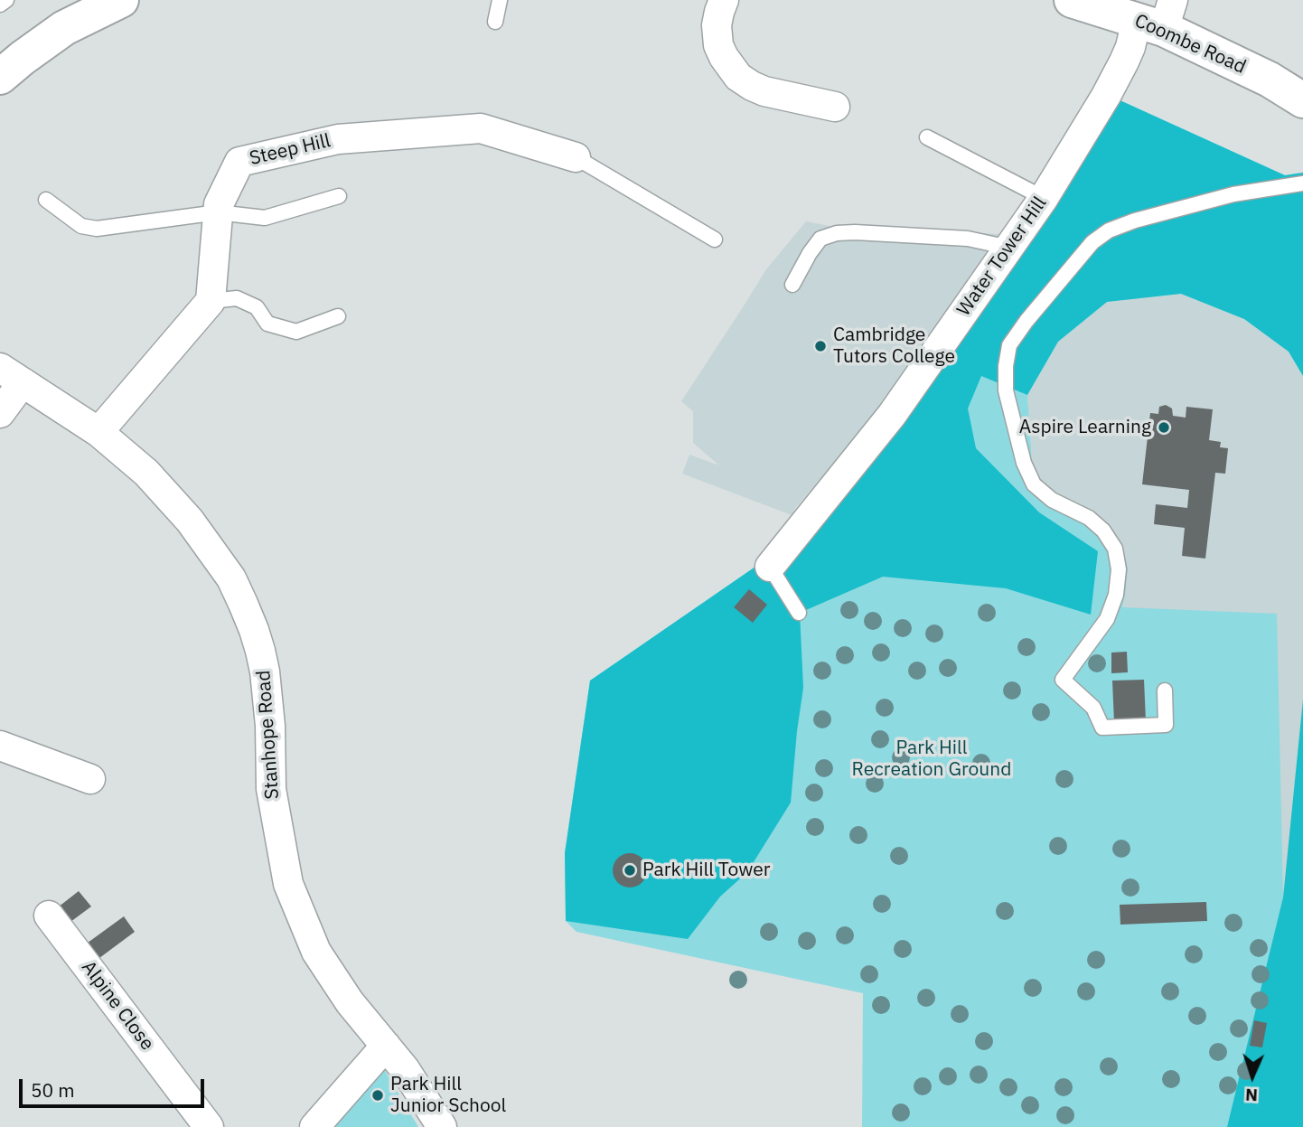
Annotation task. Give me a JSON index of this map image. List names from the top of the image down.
{
  "streets": {
    "main road": ["Coombe Road"],
    "street": [
      "Steep Hill",
      "Water Tower Hill",
      "Stanhope Road",
      "Alpine Close"
    ]
  },
  "crossings": [
    ["Coombe Road", "Water Tower Hill"]
  ],
  "parks": ["Park Hill Recreation Ground"],
  "places": [
    "Cambridge Tutors College",
    "Aspire Learning",
    "Park Hill Tower",
    "Park Hill Junior School"
  ],
  "scale_bar": "50 m",
  "north": "bottom"
}
